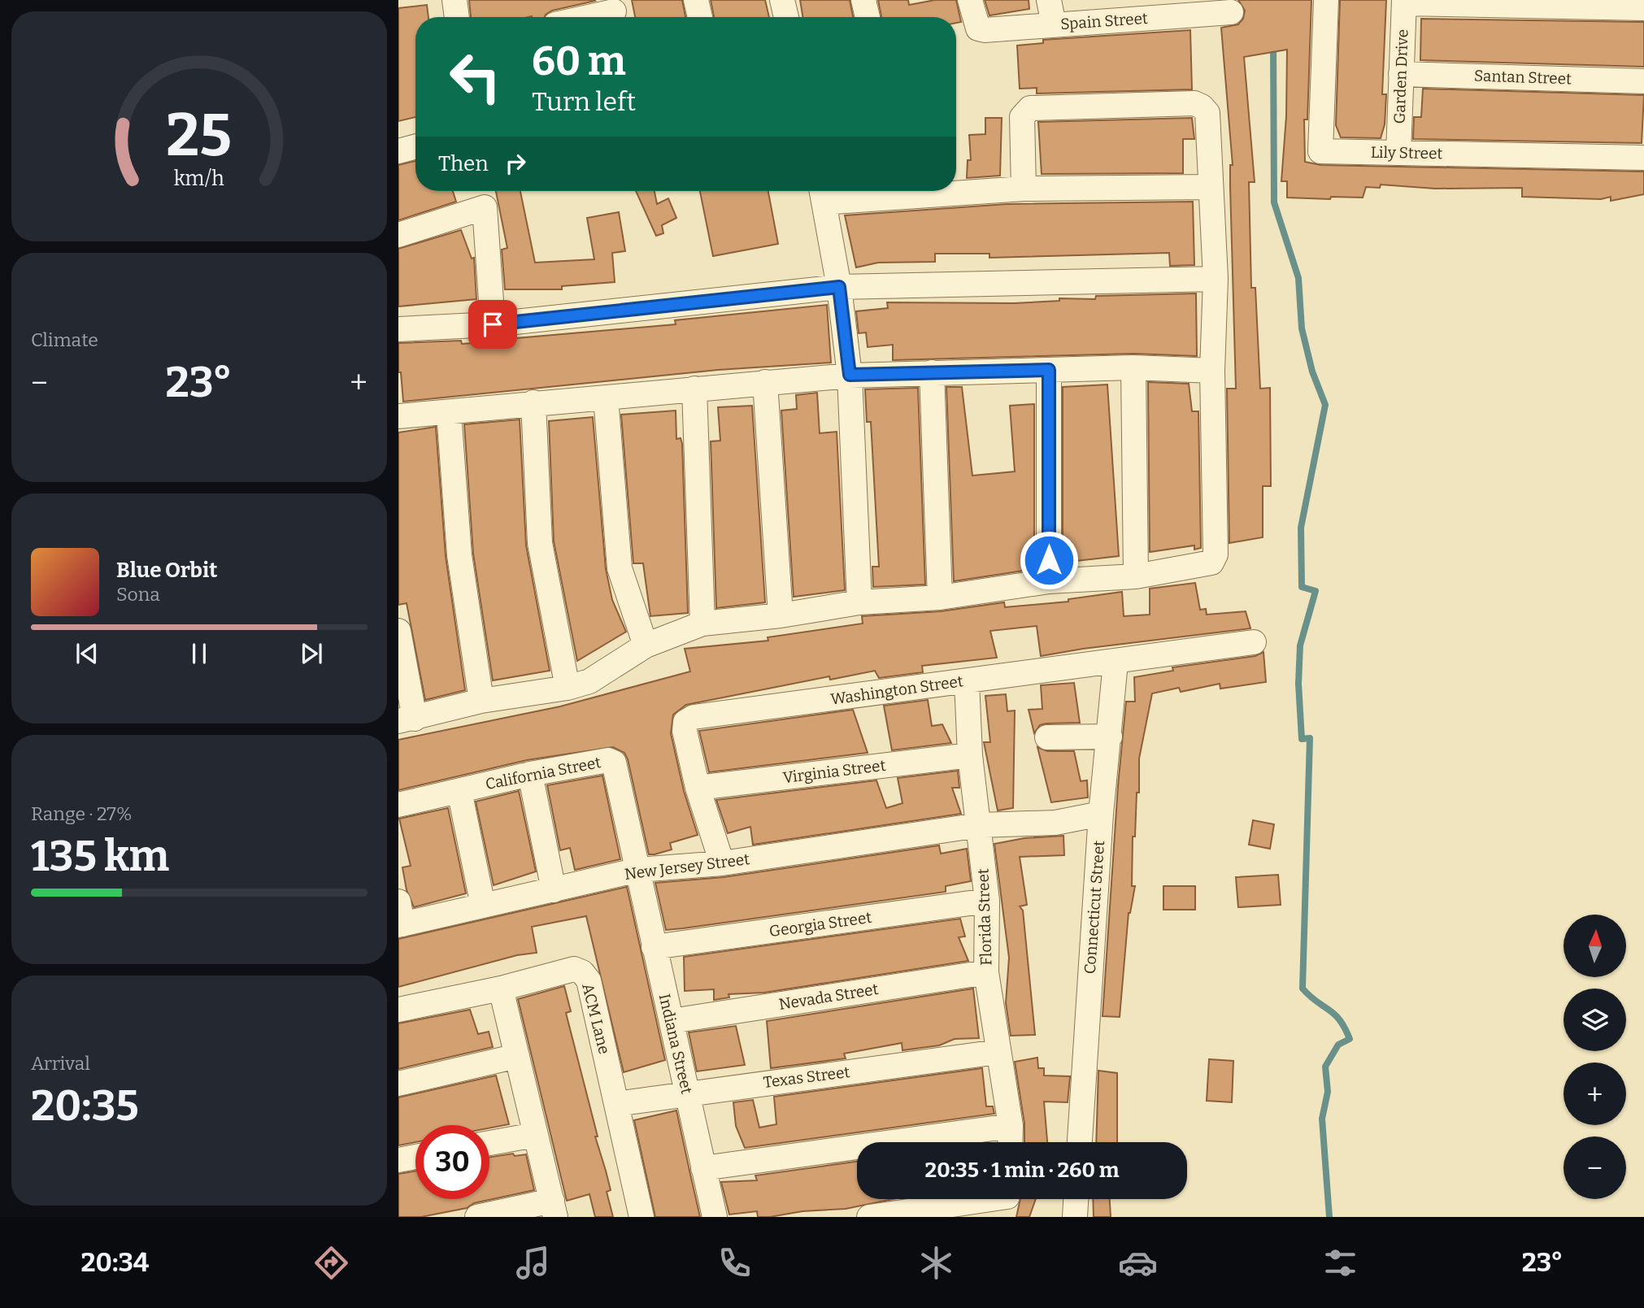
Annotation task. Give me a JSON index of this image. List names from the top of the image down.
{
  "streets": {
    "street": [
      "Spain Street",
      "Garden Drive",
      "Santan Street",
      "Lily Street",
      "Washington Street",
      "Virginia Street",
      "California Street",
      "New Jersey Street",
      "Connecticut Street",
      "Florida Street",
      "Georgia Street",
      "Nevada Street",
      "ACM Lane",
      "Indiana Street",
      "Texas Street"
    ]
  },
  "crossings": [
    ["Garden Drive", "Santan Street"],
    ["Garden Drive", "Lily Street"],
    ["Washington Street", "Virginia Street"],
    ["Washington Street", "New Jersey Street"],
    ["Washington Street", "Connecticut Street"],
    ["Washington Street", "Florida Street"],
    ["Virginia Street", "Florida Street"],
    ["California Street", "New Jersey Street"],
    ["California Street", "Indiana Street"],
    ["New Jersey Street", "Connecticut Street"],
    ["New Jersey Street", "Florida Street"],
    ["New Jersey Street", "Indiana Street"],
    ["Florida Street", "Georgia Street"],
    ["Florida Street", "Nevada Street"],
    ["Florida Street", "Texas Street"],
    ["Georgia Street", "Indiana Street"],
    ["Nevada Street", "Indiana Street"],
    ["ACM Lane", "Texas Street"],
    ["Indiana Street", "Texas Street"]
  ],
  "north": "top",
  "page": {
    "turn": ["60 m", "Turn left"],
    "then": "Then",
    "tile": [
      "Climate",
      ["Range · 27%", "135 km"],
      ["Arrival", "20:35"]
    ],
    "heat": ["−", "23°", "+"],
    "song": ["Blue Orbit", "Sona"],
    "map_buttons": ["+", "−"],
    "limit": "30",
    "trip": "20:35 · 1 min · 260 m",
    "tabs": ["20:34", "23°"],
    "gauge": ["25", "km/h"]
  }
}
